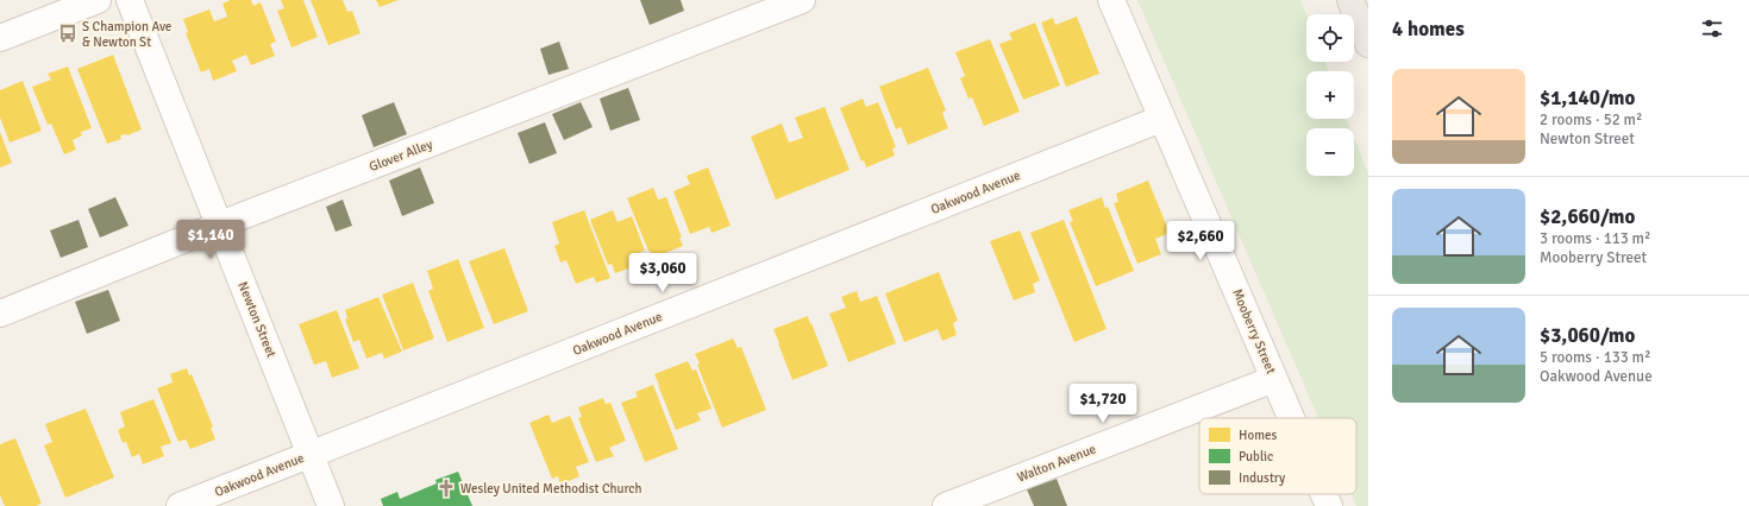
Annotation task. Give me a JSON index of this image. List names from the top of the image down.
{
  "streets": {
    "street": [
      "Glover Alley",
      "Oakwood Avenue",
      "Newton Street",
      "Mooberry Street",
      "Walton Avenue"
    ]
  },
  "crossings": [
    ["Glover Alley", "Newton Street"],
    ["Oakwood Avenue", "Newton Street"],
    ["Oakwood Avenue", "Mooberry Street"],
    ["Mooberry Street", "Walton Avenue"]
  ],
  "places": {
    "bus stop": ["S Champion Ave & Newton St"],
    "church": ["Wesley United Methodist Church"]
  },
  "legend": ["Homes", "Public", "Industry"],
  "page": {
    "heading": "4 homes",
    "map_buttons": ["+", "−"],
    "list": [
      {
        "name": "$1,140/mo",
        "note": "2 rooms · 52 m² · Newton Street"
      },
      {
        "name": "$2,660/mo",
        "note": "3 rooms · 113 m² · Mooberry Street"
      },
      {
        "name": "$3,060/mo",
        "note": "5 rooms · 133 m² · Oakwood Avenue"
      }
    ],
    "price": [
      "$1,140",
      "$2,660",
      "$3,060",
      "$1,720"
    ]
  }
}
